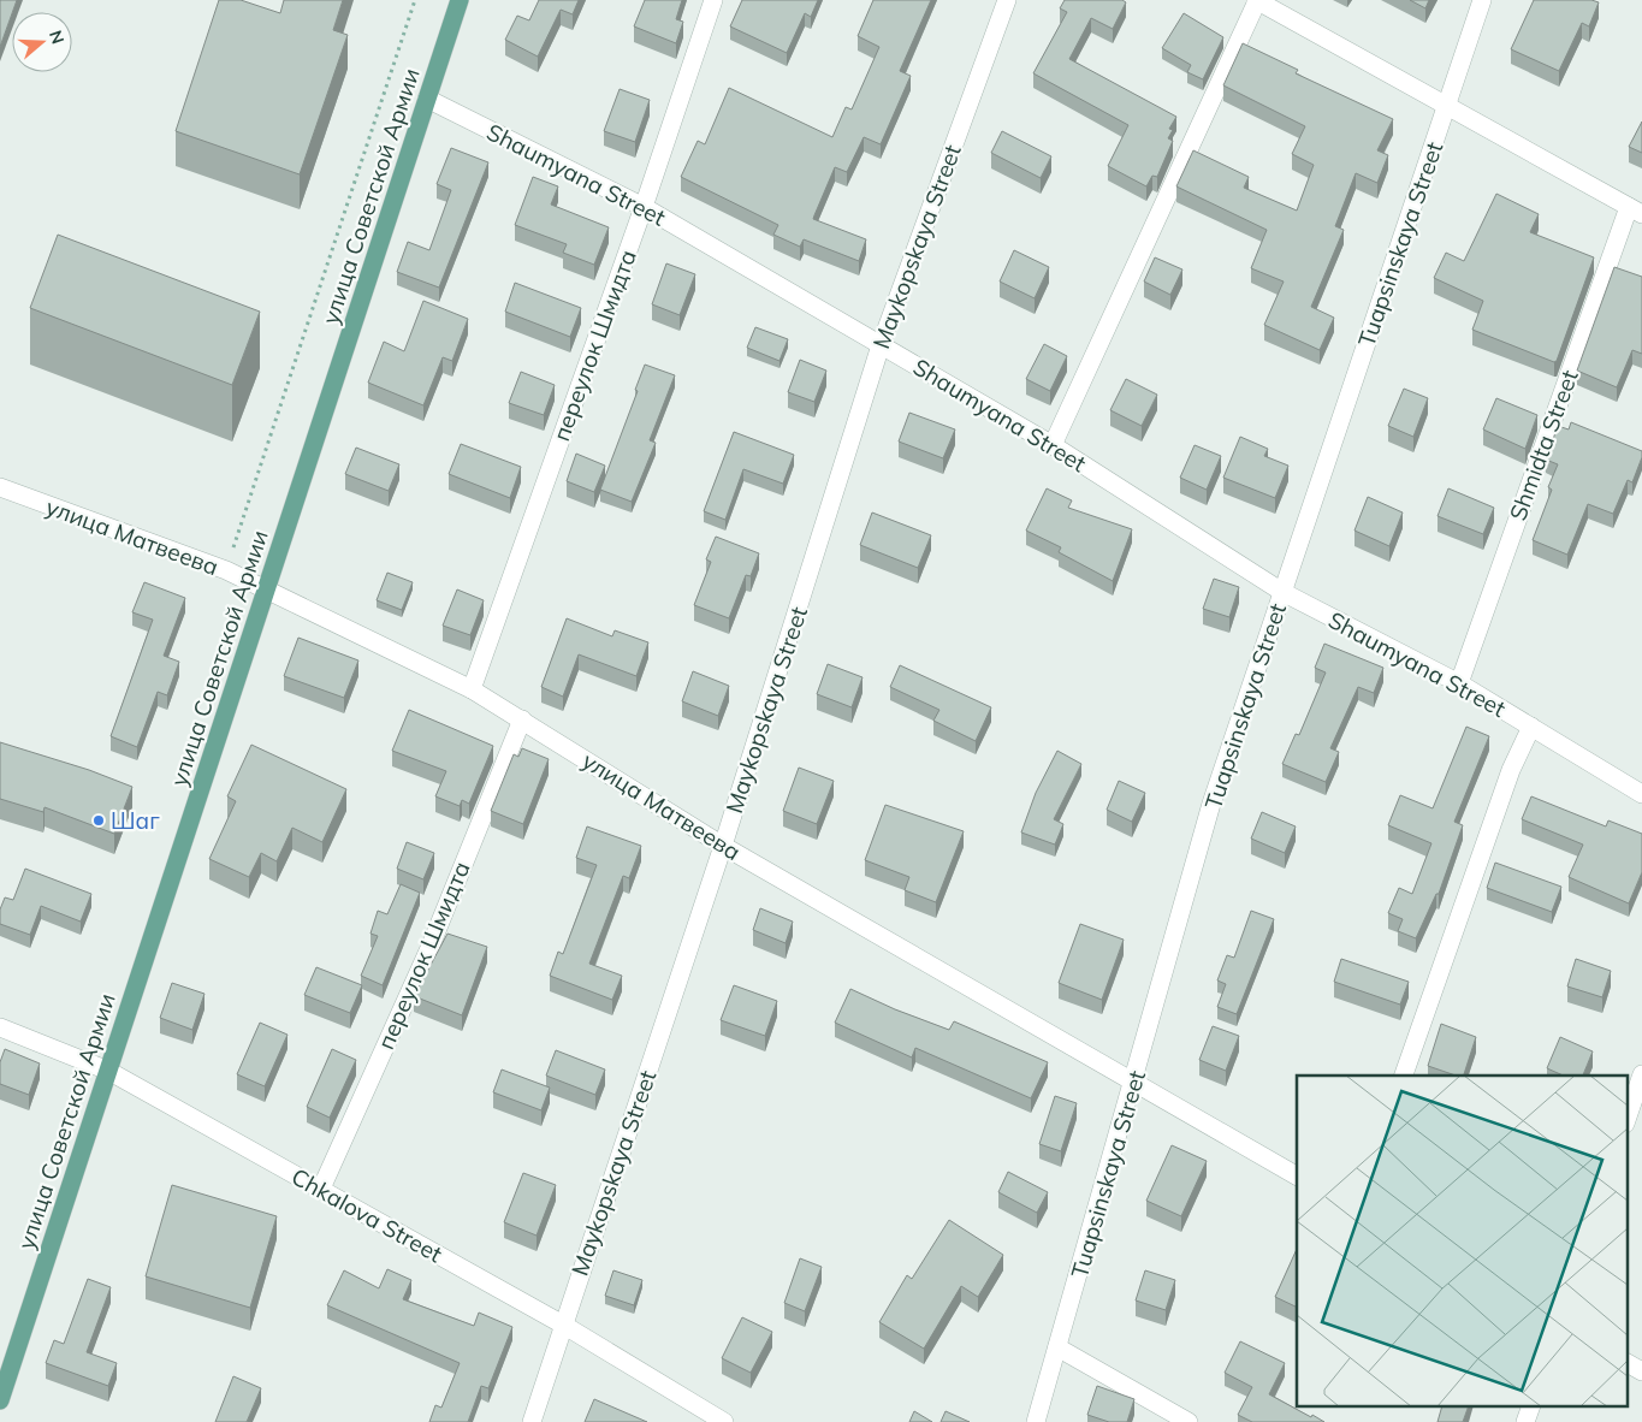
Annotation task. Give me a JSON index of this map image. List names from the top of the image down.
{
  "streets": {
    "main road": ["улица Советской Армии"],
    "street": [
      "Shaumyana Street",
      "Tuapsinskaya Street",
      "Maykopskaya Street",
      "переулок Шмидта",
      "Shmidta Street",
      "улица Матвеева",
      "Chkalova Street"
    ]
  },
  "crossings": [
    ["Shaumyana Street", "улица Советской Армии"],
    ["Shaumyana Street", "Tuapsinskaya Street"],
    ["Shaumyana Street", "Maykopskaya Street"],
    ["Shaumyana Street", "переулок Шмидта"],
    ["Shaumyana Street", "Shmidta Street"],
    ["улица Советской Армии", "улица Матвеева"],
    ["улица Советской Армии", "Chkalova Street"],
    ["Tuapsinskaya Street", "Shmidta Street"],
    ["Tuapsinskaya Street", "улица Матвеева"],
    ["Maykopskaya Street", "улица Матвеева"],
    ["Maykopskaya Street", "Chkalova Street"],
    ["переулок Шмидта", "улица Матвеева"],
    ["переулок Шмидта", "Chkalova Street"]
  ],
  "places": ["Шаг"],
  "north": "right"
}
